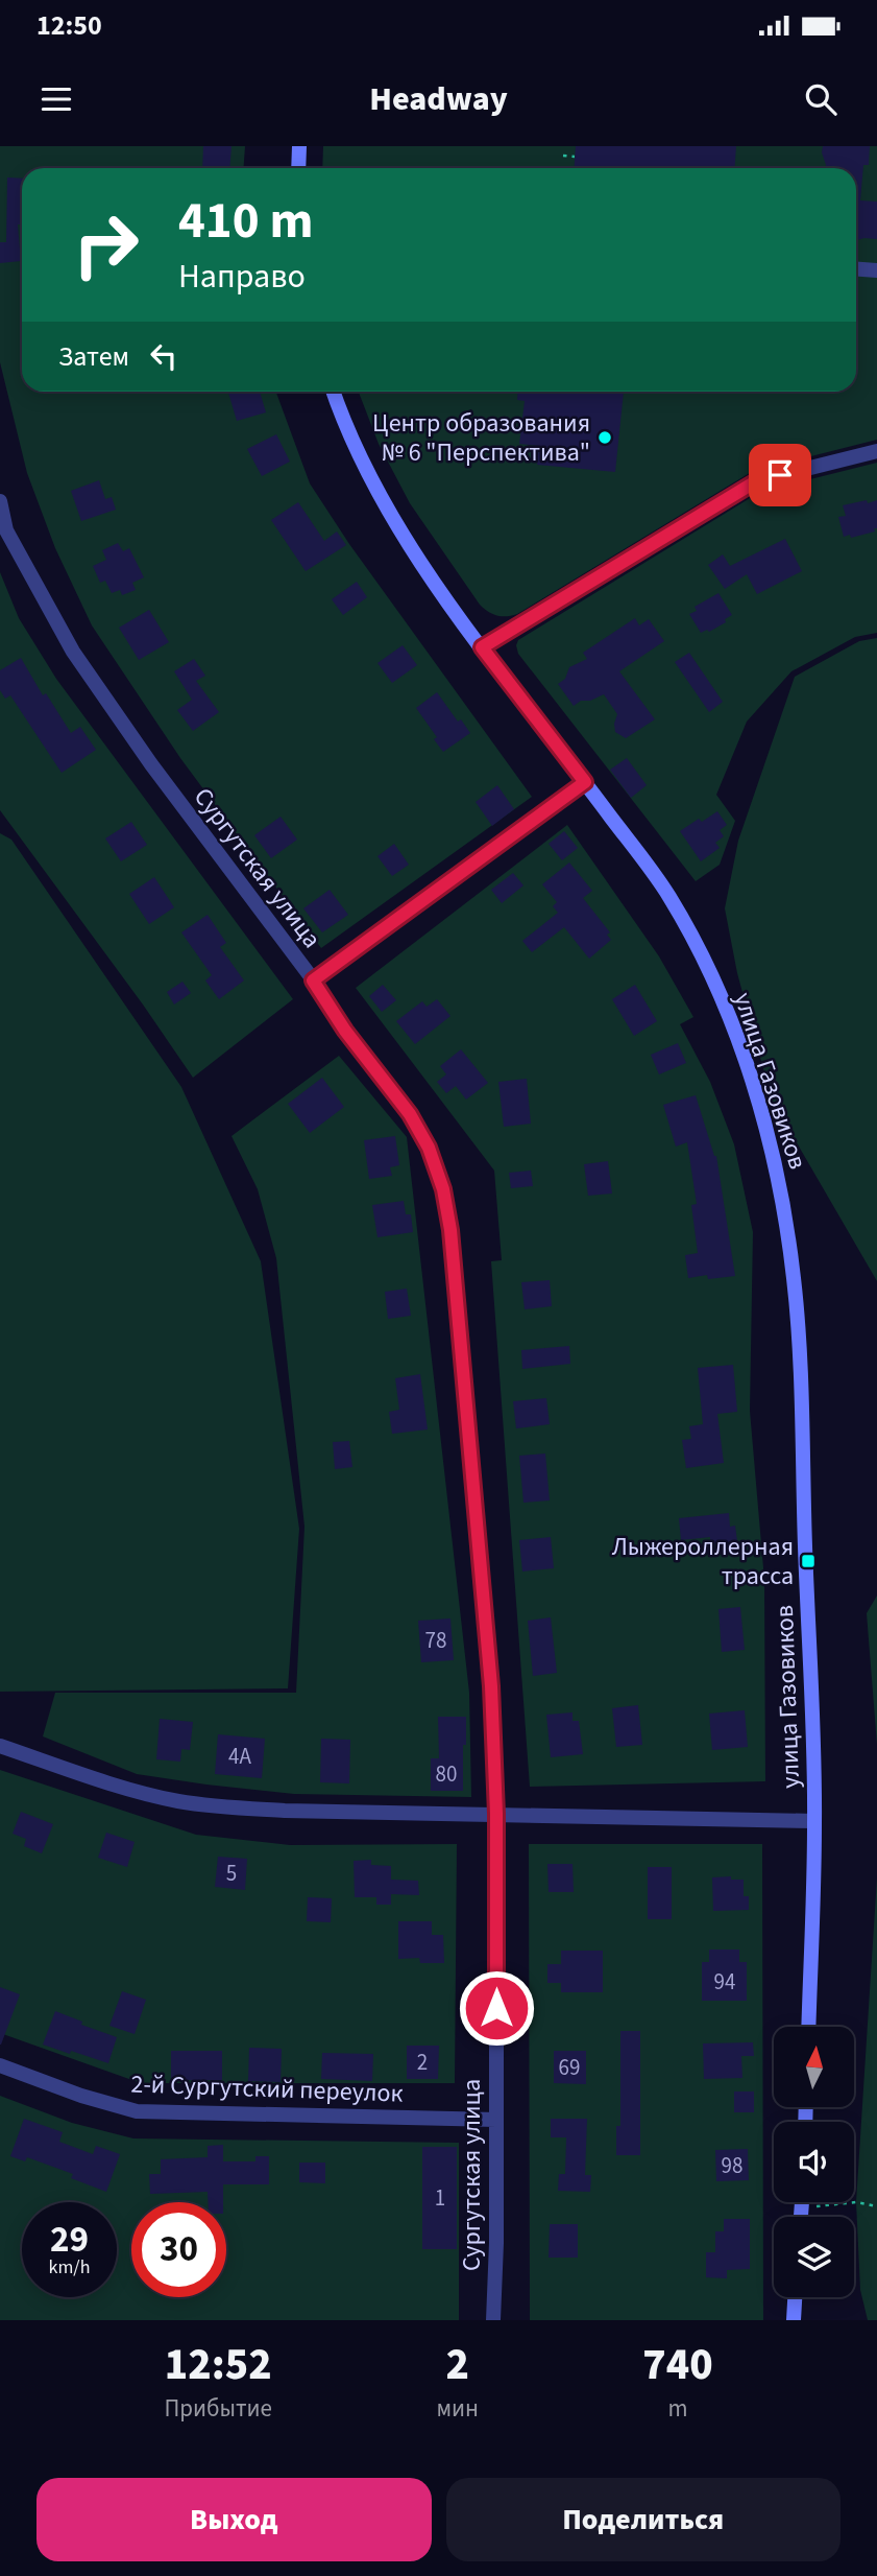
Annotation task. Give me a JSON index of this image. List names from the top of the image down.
{
  "streets": {
    "street": ["Сургутская улица", "улица Газовиков", "2-й Сургутский переулок"]
  },
  "crossings": [
    ["Сургутская улица", "2-й Сургутский переулок"]
  ],
  "places": {
    "other": ["Центр образования № 6 \"Перспектива\""],
    "transit": ["Лыжероллерная трасса"]
  },
  "house_numbers": [
    "78",
    "4А",
    "80",
    "5",
    "94",
    "2",
    "69",
    "98",
    "1"
  ],
  "north": "top",
  "page": {
    "status": "12:50",
    "header": "Headway",
    "turn": ["410 m", "Направо"],
    "then": "Затем",
    "speed": "29 km/h",
    "limit": "30",
    "eta": [
      "12:52",
      "Прибытие",
      "2",
      "мин",
      "740",
      "m"
    ],
    "buttons": ["Выход", "Поделиться"]
  }
}
